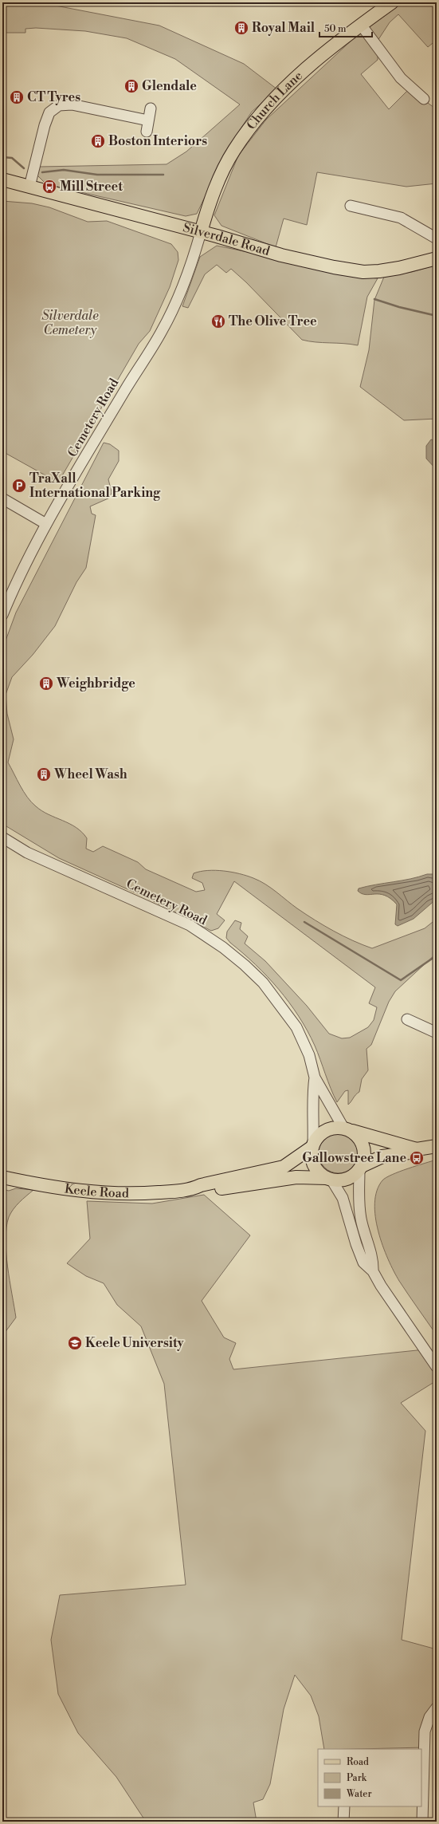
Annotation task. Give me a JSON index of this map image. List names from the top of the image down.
{
  "streets": {
    "main road": ["Church Lane", "Silverdale Road", "Keele Road"],
    "street": ["Cemetery Road"]
  },
  "crossings": [
    ["Church Lane", "Silverdale Road"],
    ["Church Lane", "Cemetery Road"],
    ["Silverdale Road", "Cemetery Road"],
    ["Cemetery Road", "Keele Road"]
  ],
  "parks": ["Silverdale Cemetery"],
  "places": {
    "building": [
      "Royal Mail",
      "Glendale",
      "CT Tyres",
      "Boston Interiors",
      "Weighbridge",
      "Wheel Wash"
    ],
    "bus stop": ["Mill Street", "Gallowstree Lane"],
    "restaurant": ["The Olive Tree"],
    "parking": ["TraXall International Parking"],
    "school or university": ["Keele University"]
  },
  "legend": ["Road", "Park", "Water"],
  "scale_bar": "50 m"
}
